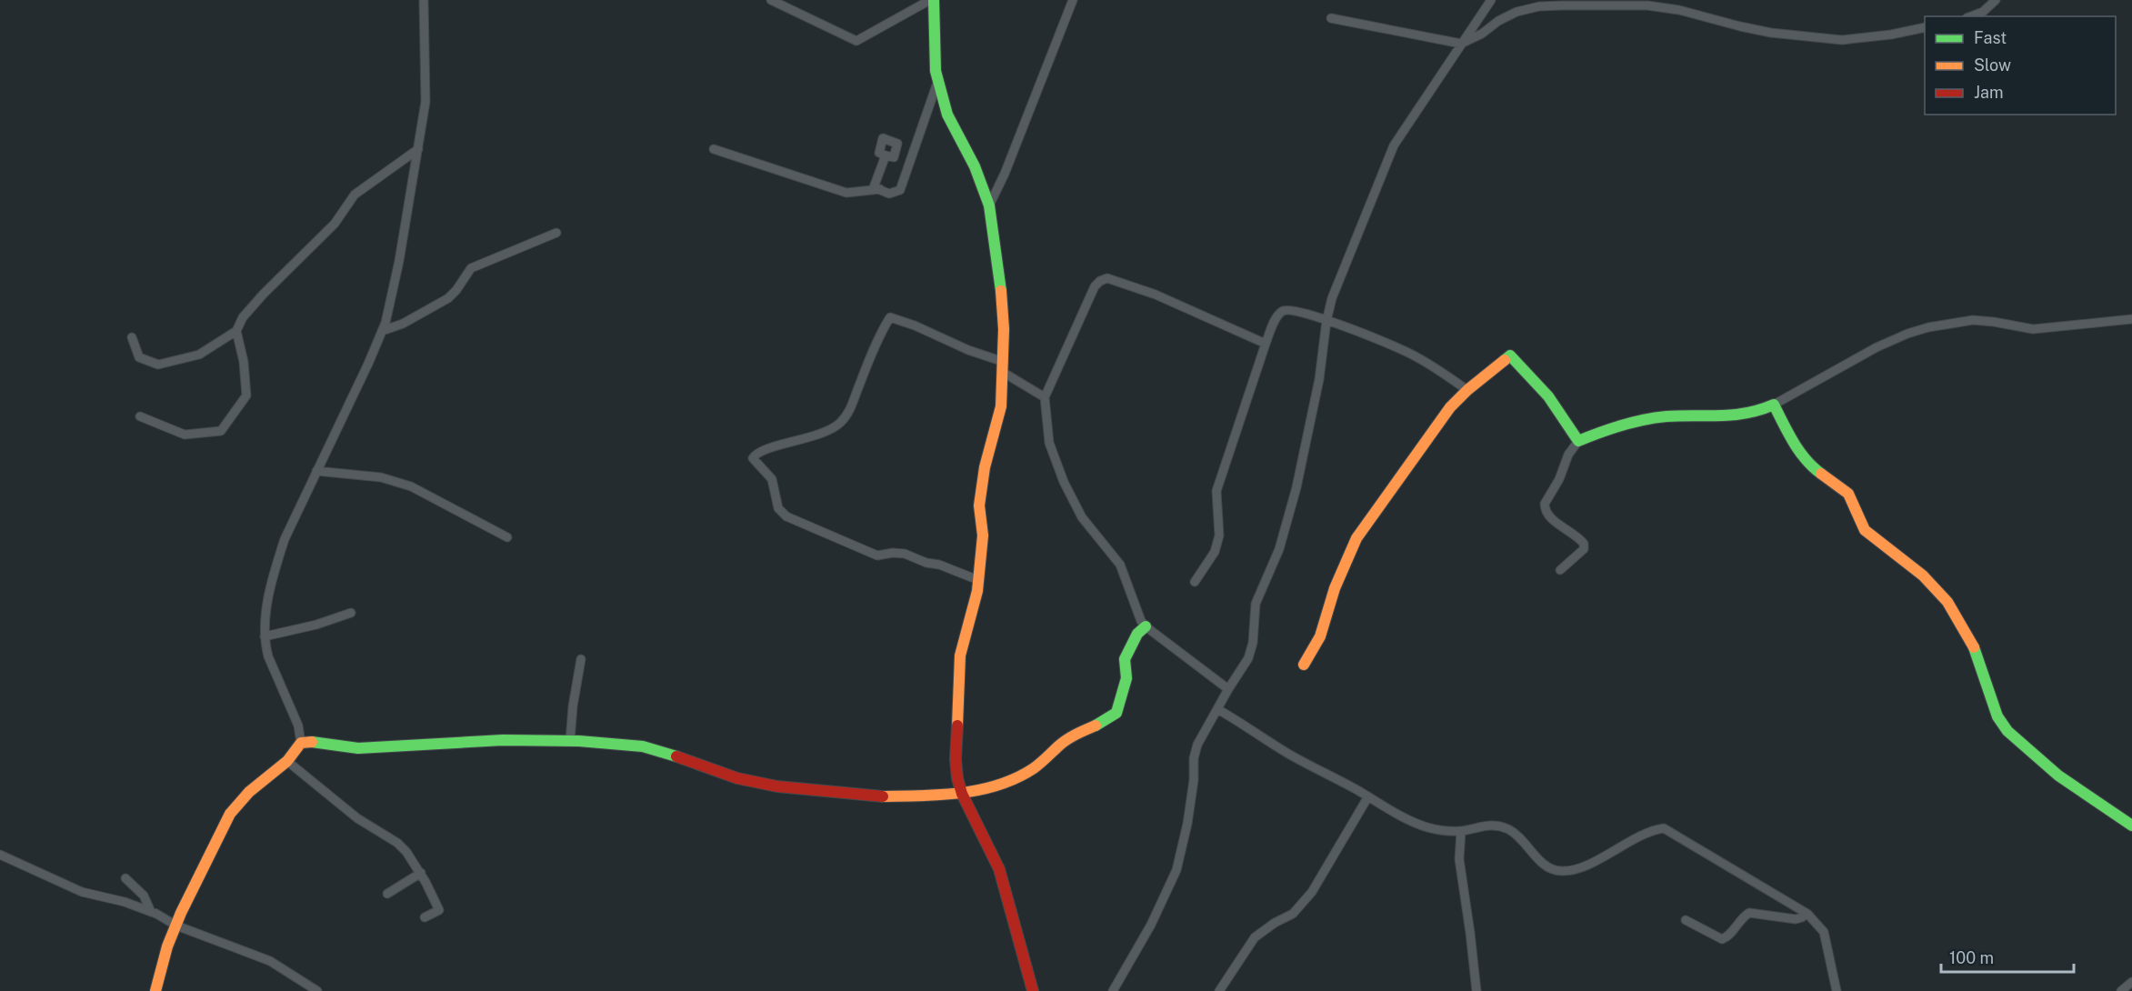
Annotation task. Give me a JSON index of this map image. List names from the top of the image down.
{
  "legend": ["Fast", "Slow", "Jam"],
  "scale_bar": "100 m"
}
